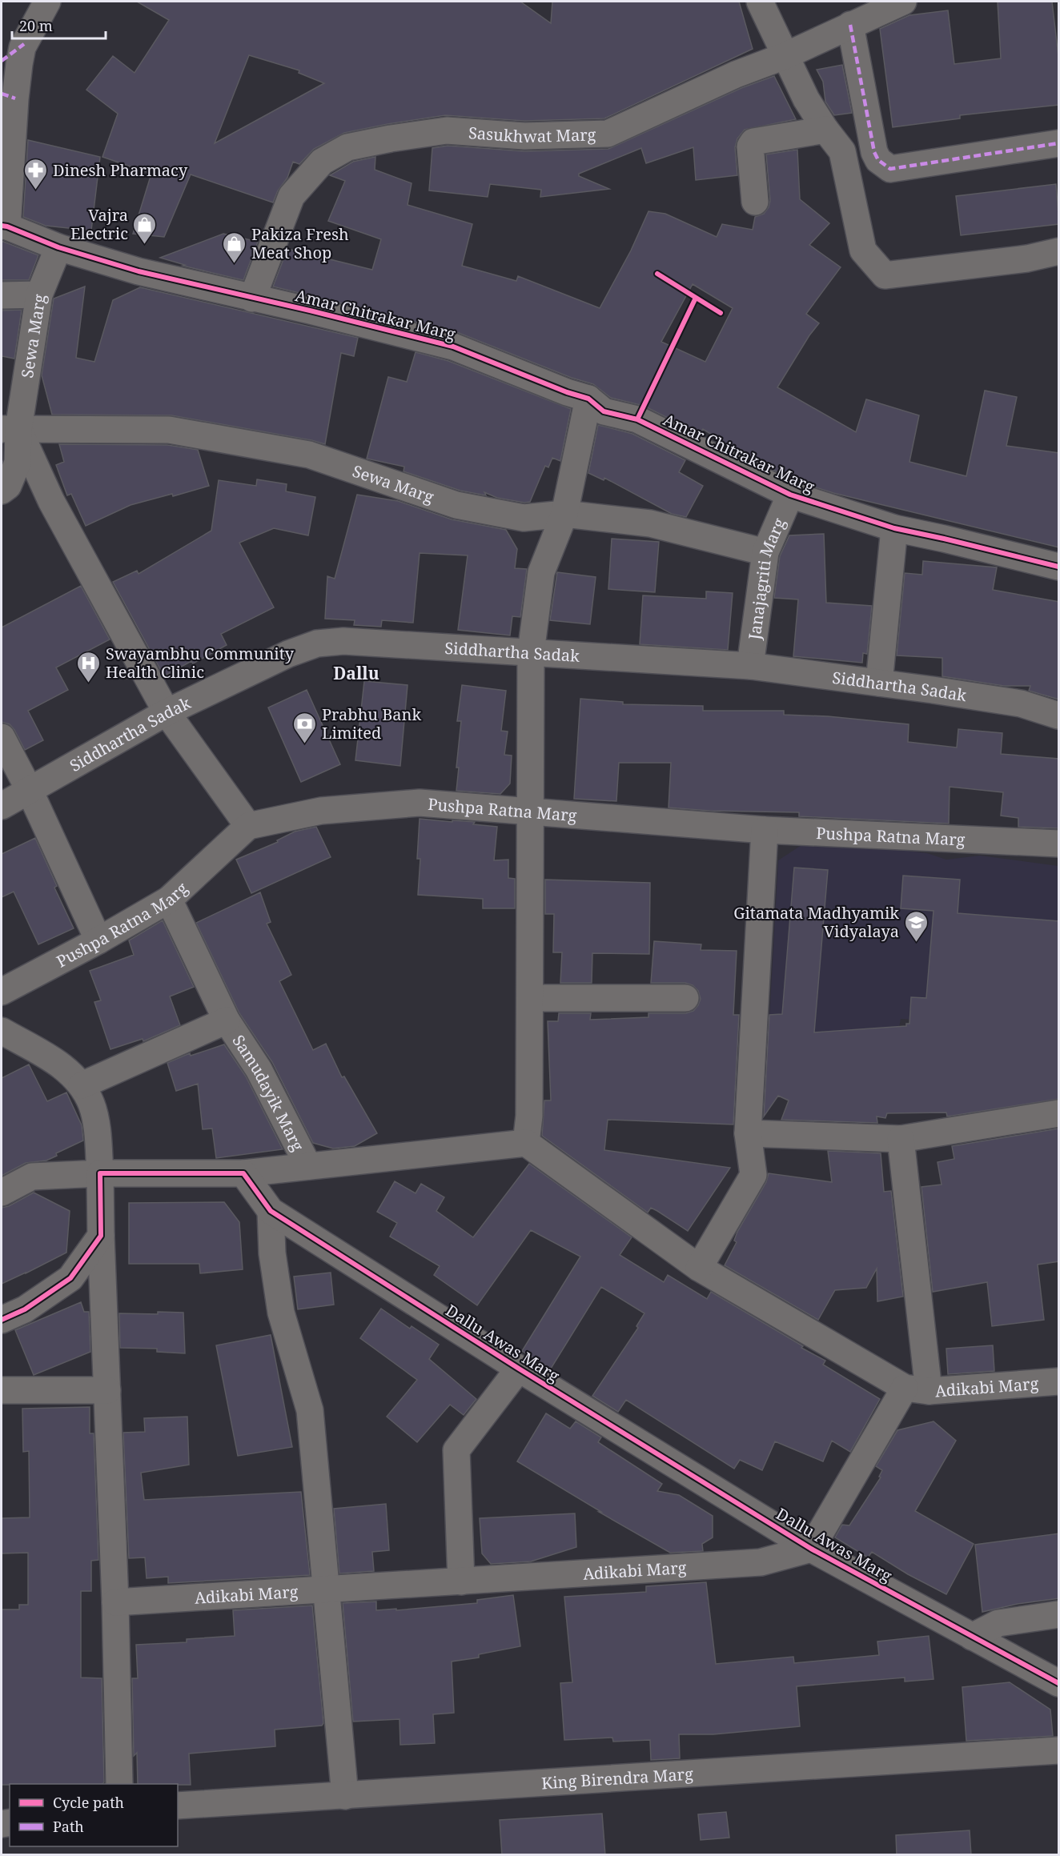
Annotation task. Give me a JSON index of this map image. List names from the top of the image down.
{
  "streets": {
    "street": [
      "Sasukhwat Marg",
      "Amar Chitrakar Marg",
      "Sewa Marg",
      "Janajagriti Marg",
      "Siddhartha Sadak",
      "Pushpa Ratna Marg",
      "Samudayik Marg",
      "Dallu Awas Marg",
      "Adikabi Marg",
      "King Birendra Marg"
    ]
  },
  "crossings": [
    ["Sasukhwat Marg", "Amar Chitrakar Marg"],
    ["Amar Chitrakar Marg", "Sewa Marg"],
    ["Amar Chitrakar Marg", "Janajagriti Marg"],
    ["Sewa Marg", "Janajagriti Marg"],
    ["Janajagriti Marg", "Siddhartha Sadak"],
    ["Pushpa Ratna Marg", "Samudayik Marg"],
    ["Dallu Awas Marg", "Adikabi Marg"]
  ],
  "districts": ["Dallu"],
  "places": {
    "pharmacy": ["Dinesh Pharmacy"],
    "shop": ["Vajra Electric", "Pakiza Fresh Meat Shop"],
    "hospital": ["Swayambhu Community Health Clinic"],
    "bank": ["Prabhu Bank Limited"],
    "school or university": ["Gitamata Madhyamik Vidyalaya"]
  },
  "legend": ["Cycle path", "Path"],
  "scale_bar": "20 m"
}
